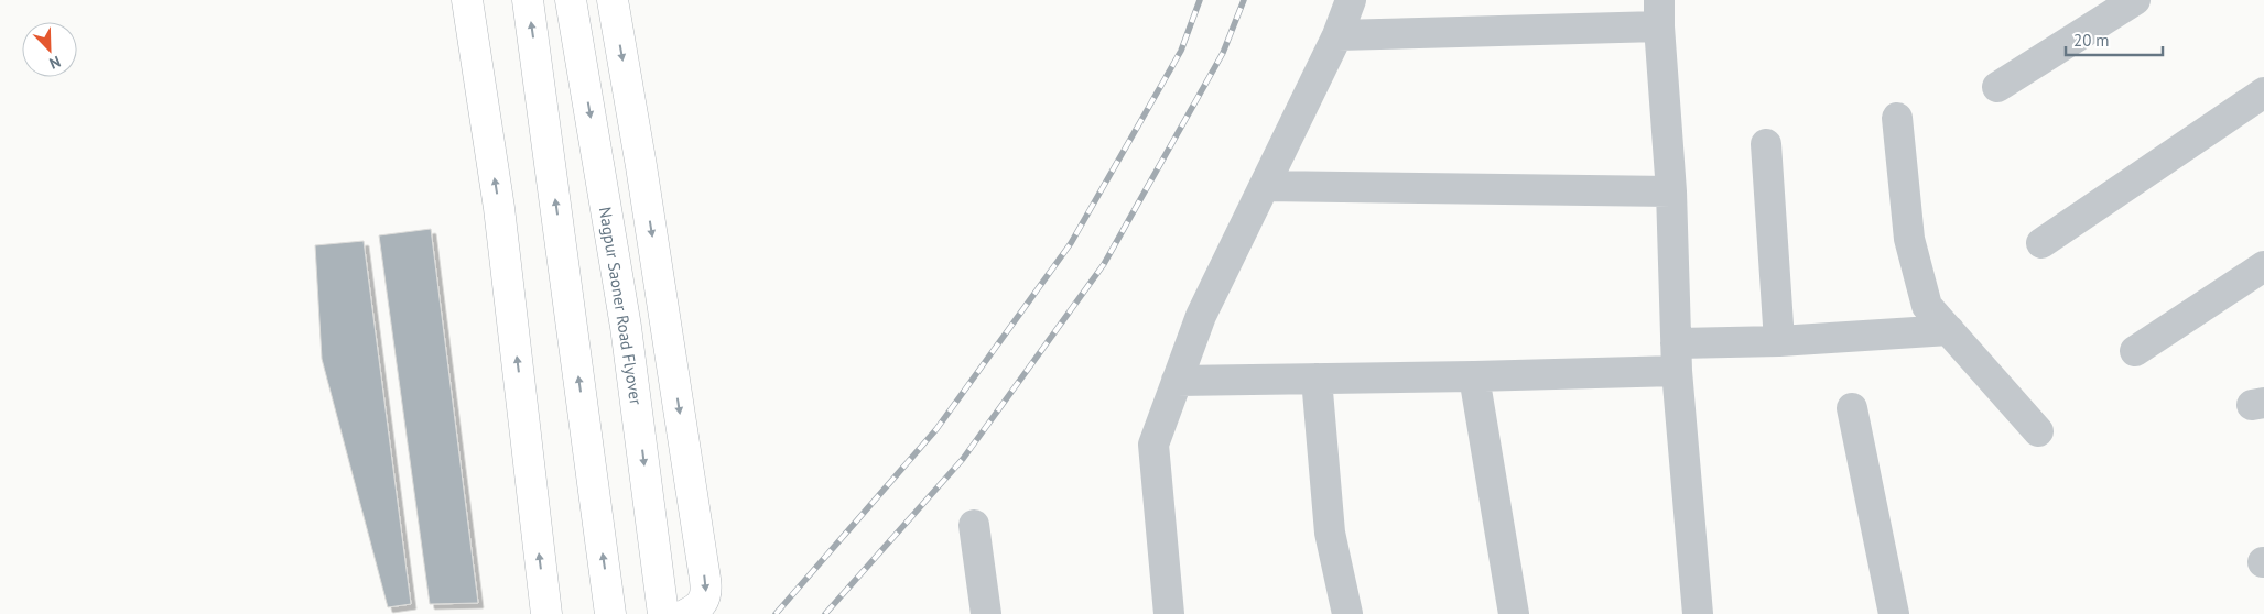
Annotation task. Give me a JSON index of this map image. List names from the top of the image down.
{
  "streets": {
    "highway": ["Nagpur Saoner Road Flyover"]
  },
  "scale_bar": "20 m",
  "north": "bottom right"
}
